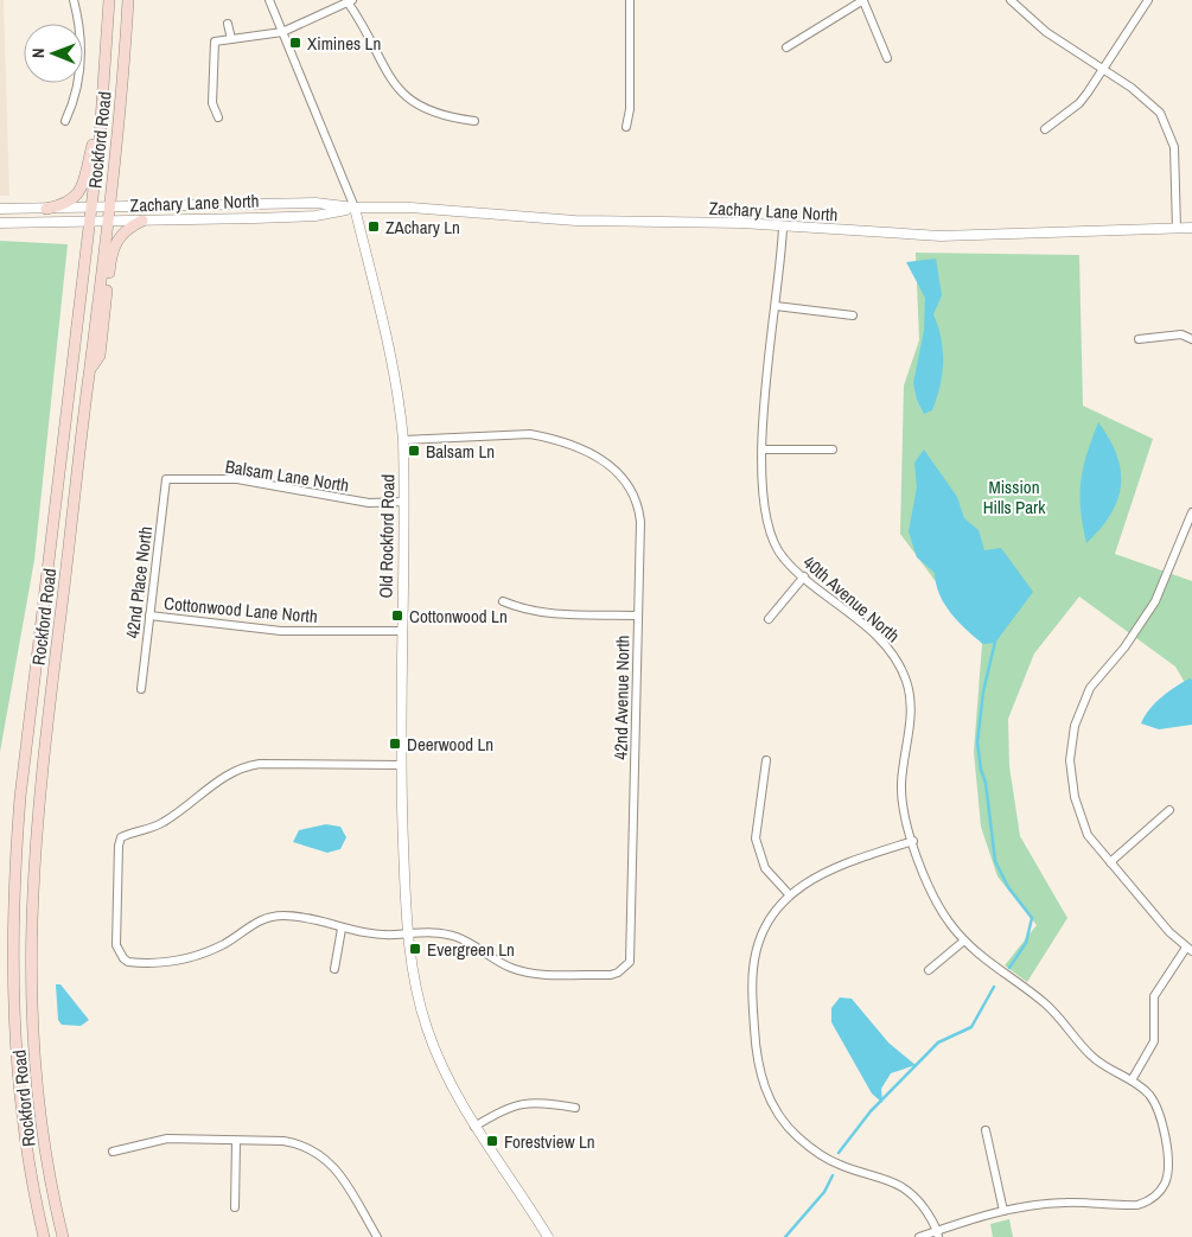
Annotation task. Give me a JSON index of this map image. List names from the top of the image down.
{
  "streets": {
    "main road": ["Rockford Road"],
    "street": [
      "Zachary Lane North",
      "Balsam Lane North",
      "Old Rockford Road",
      "42nd Place North",
      "40th Avenue North",
      "Cottonwood Lane North",
      "42nd Avenue North"
    ]
  },
  "crossings": [
    ["Rockford Road", "Zachary Lane North"],
    ["Zachary Lane North", "Old Rockford Road"],
    ["Zachary Lane North", "40th Avenue North"],
    ["Balsam Lane North", "Old Rockford Road"],
    ["Balsam Lane North", "42nd Place North"],
    ["Old Rockford Road", "Cottonwood Lane North"],
    ["Old Rockford Road", "42nd Avenue North"],
    ["42nd Place North", "Cottonwood Lane North"]
  ],
  "parks": ["Mission Hills Park"],
  "places": {
    "transit": [
      "Ximines Ln",
      "ZAchary Ln",
      "Balsam Ln",
      "Cottonwood Ln",
      "Deerwood Ln",
      "Evergreen Ln",
      "Forestview Ln"
    ]
  },
  "north": "left"
}
